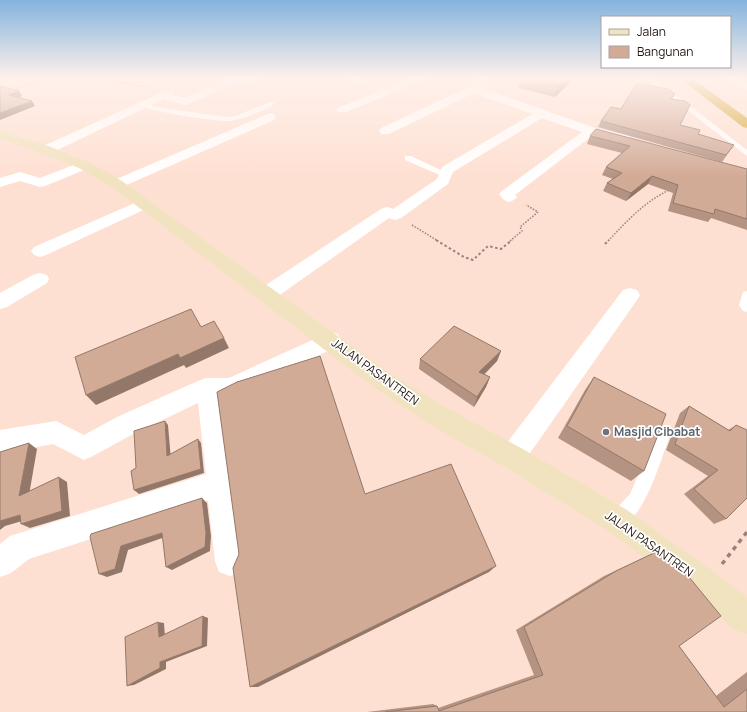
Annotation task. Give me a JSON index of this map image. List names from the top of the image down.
{
  "streets": {
    "main road": ["JALAN PASANTREN"]
  },
  "places": ["Masjid Cibabat"],
  "legend": ["Jalan", "Bangunan"]
}
